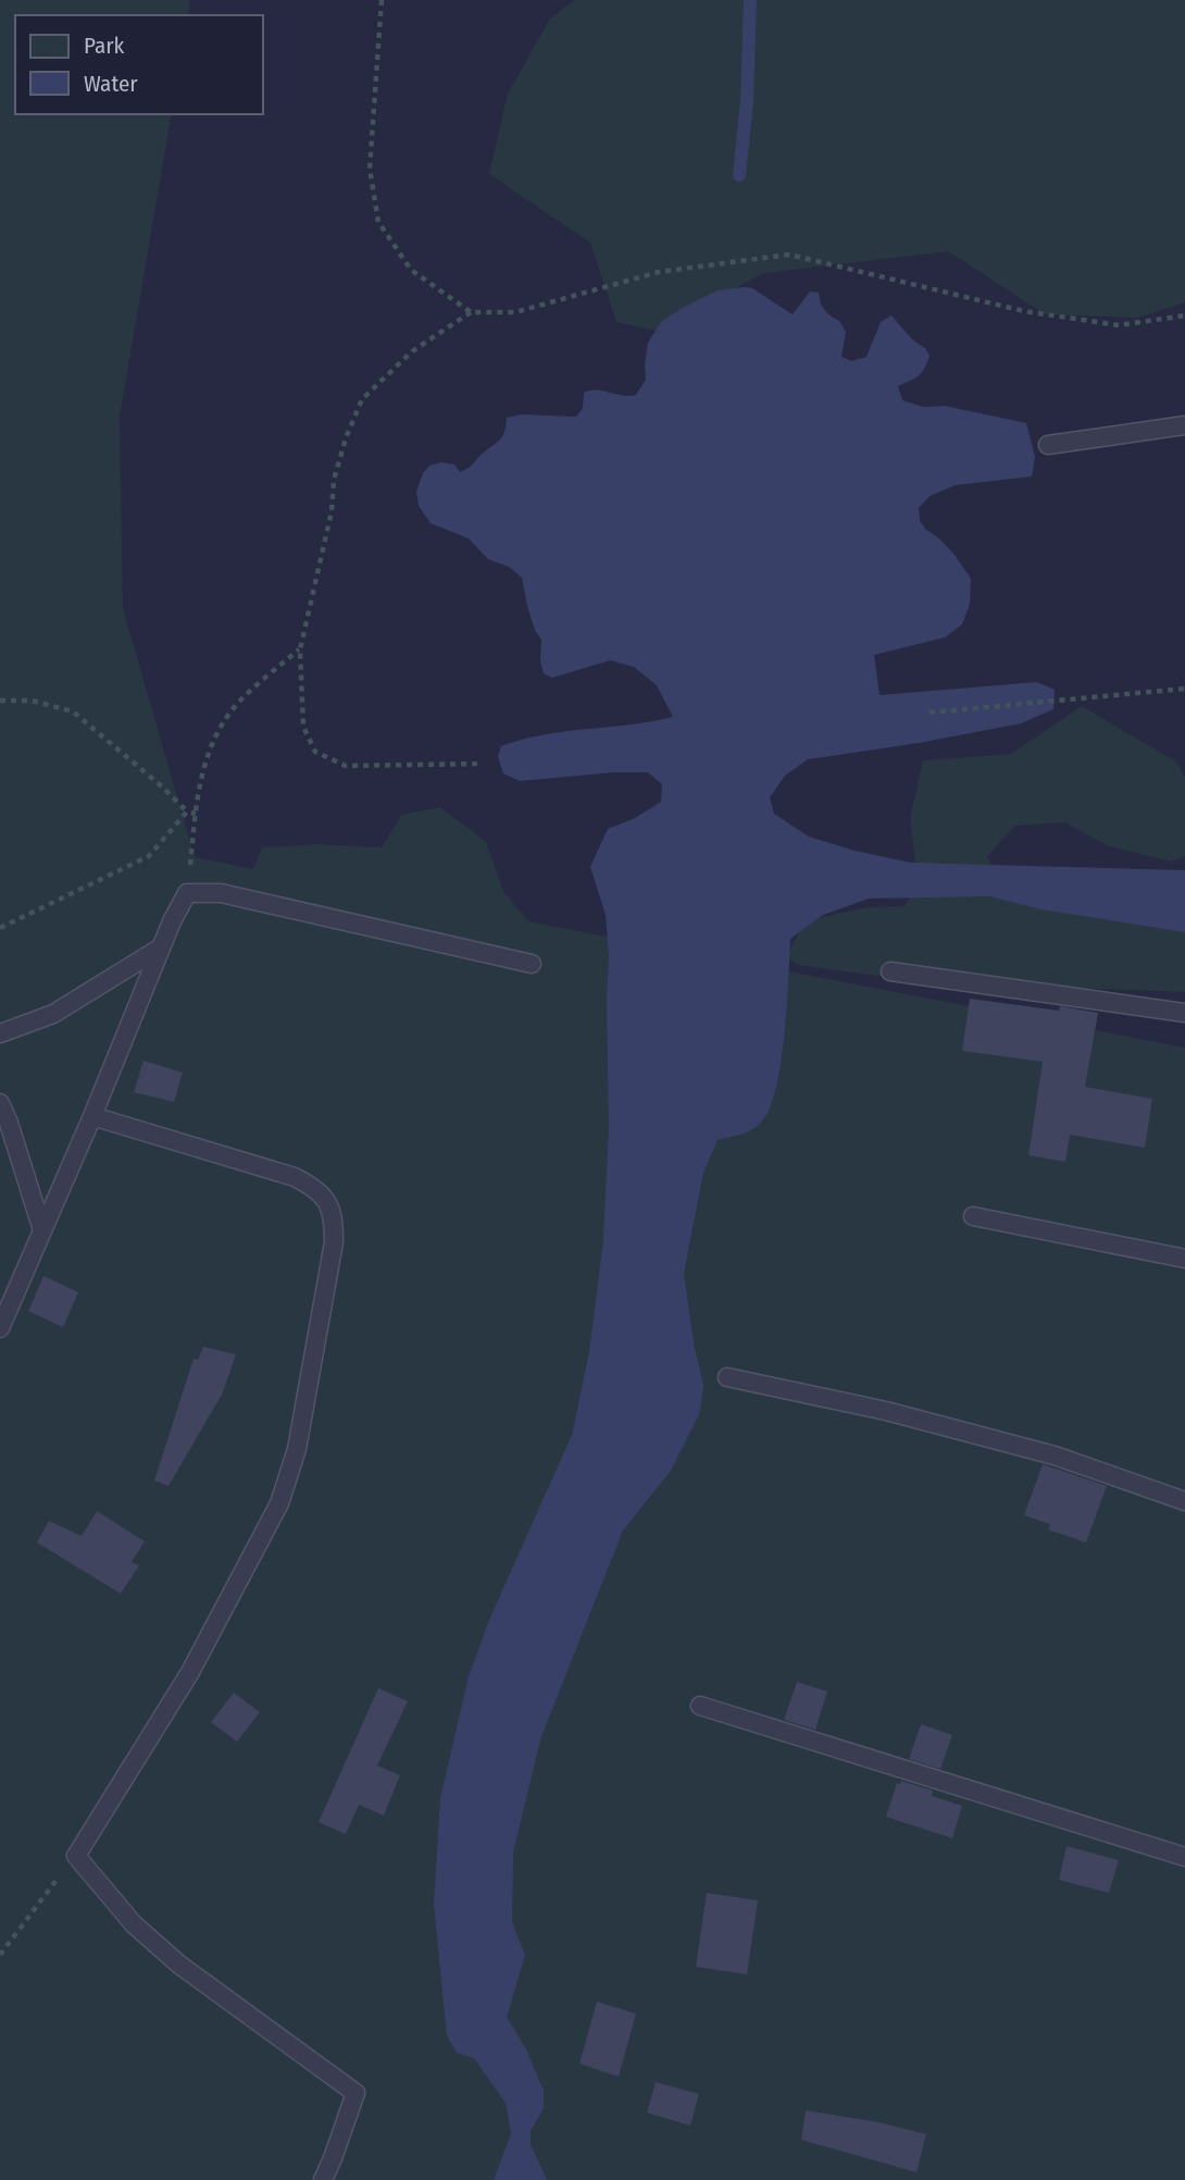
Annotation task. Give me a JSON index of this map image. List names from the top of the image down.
{
  "legend": ["Park", "Water"]
}
